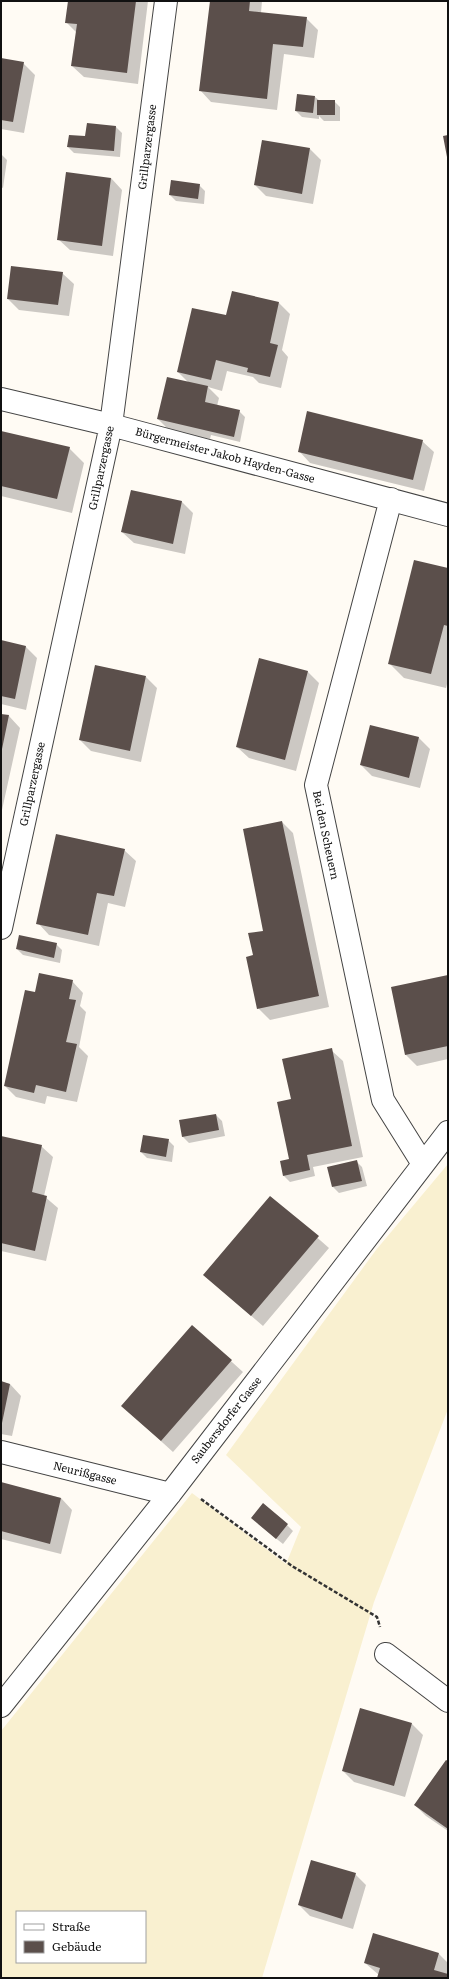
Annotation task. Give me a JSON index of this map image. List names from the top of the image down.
{
  "streets": {
    "street": [
      "Grillparzergasse",
      "Bürgermeister Jakob Hayden-Gasse",
      "Bei den Scheuern",
      "Saubersdorfer Gasse",
      "Neurißgasse"
    ]
  },
  "crossings": [
    ["Grillparzergasse", "Bürgermeister Jakob Hayden-Gasse"],
    ["Bürgermeister Jakob Hayden-Gasse", "Bei den Scheuern"],
    ["Bei den Scheuern", "Saubersdorfer Gasse"],
    ["Saubersdorfer Gasse", "Neurißgasse"]
  ],
  "legend": ["Straße", "Gebäude"]
}
